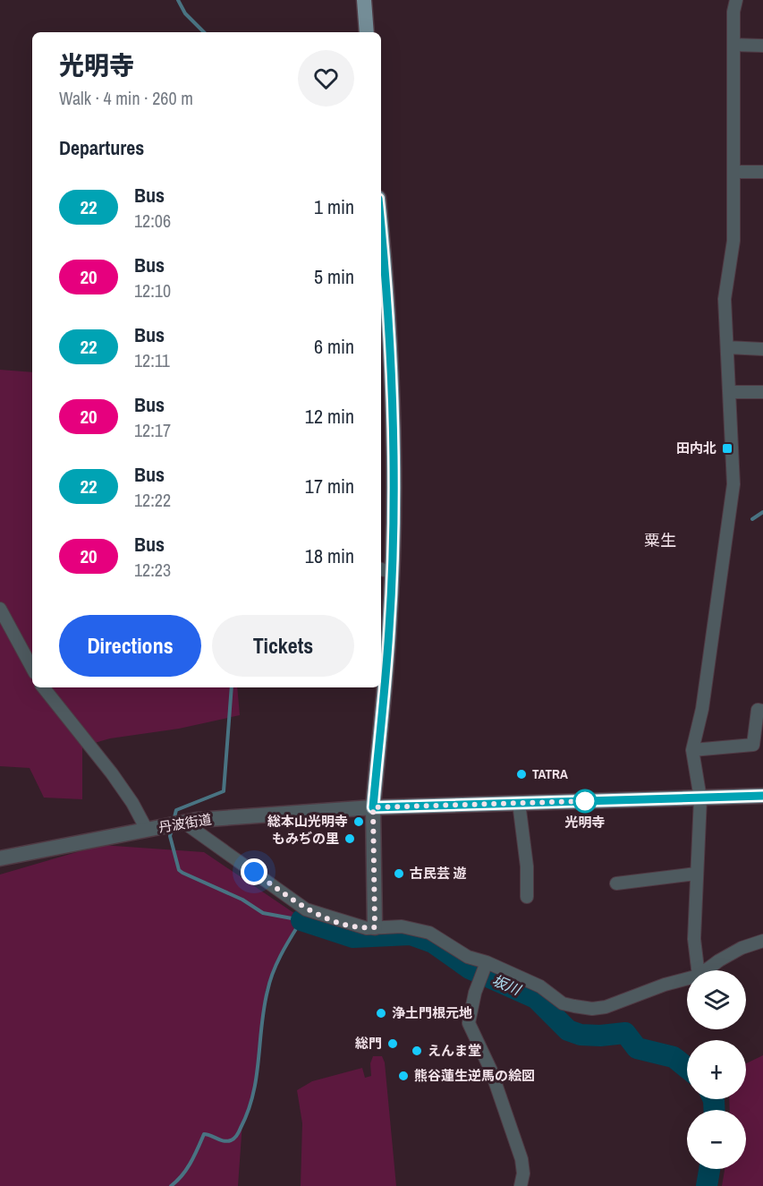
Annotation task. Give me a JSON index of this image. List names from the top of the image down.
{
  "streets": {
    "street": ["丹波街道"]
  },
  "districts": ["粟生"],
  "water": ["坂川"],
  "places": {
    "transit": ["田内北"],
    "other": [
      "TATRA",
      "光明寺",
      "総本山光明寺",
      "もみぢの里",
      "古民芸 遊",
      "浄土門根元地",
      "総門",
      "えんま堂",
      "熊谷蓮生逆馬の絵図"
    ]
  },
  "lines": ["bus line 22"],
  "page": {
    "heading": [
      ["光明寺", "Walk · 4 min · 260 m"],
      "Departures"
    ],
    "list": [
      {
        "mark": "22",
        "name": "Bus",
        "note": "12:06",
        "value": "1 min"
      },
      {
        "mark": "20",
        "name": "Bus",
        "note": "12:10",
        "value": "5 min"
      },
      {
        "mark": "22",
        "name": "Bus",
        "note": "12:11",
        "value": "6 min"
      },
      {
        "mark": "20",
        "name": "Bus",
        "note": "12:17",
        "value": "12 min"
      },
      {
        "mark": "22",
        "name": "Bus",
        "note": "12:22",
        "value": "17 min"
      },
      {
        "mark": "20",
        "name": "Bus",
        "note": "12:23",
        "value": "18 min"
      }
    ],
    "buttons": ["Directions", "Tickets"],
    "map_buttons": ["+", "−"]
  }
}
